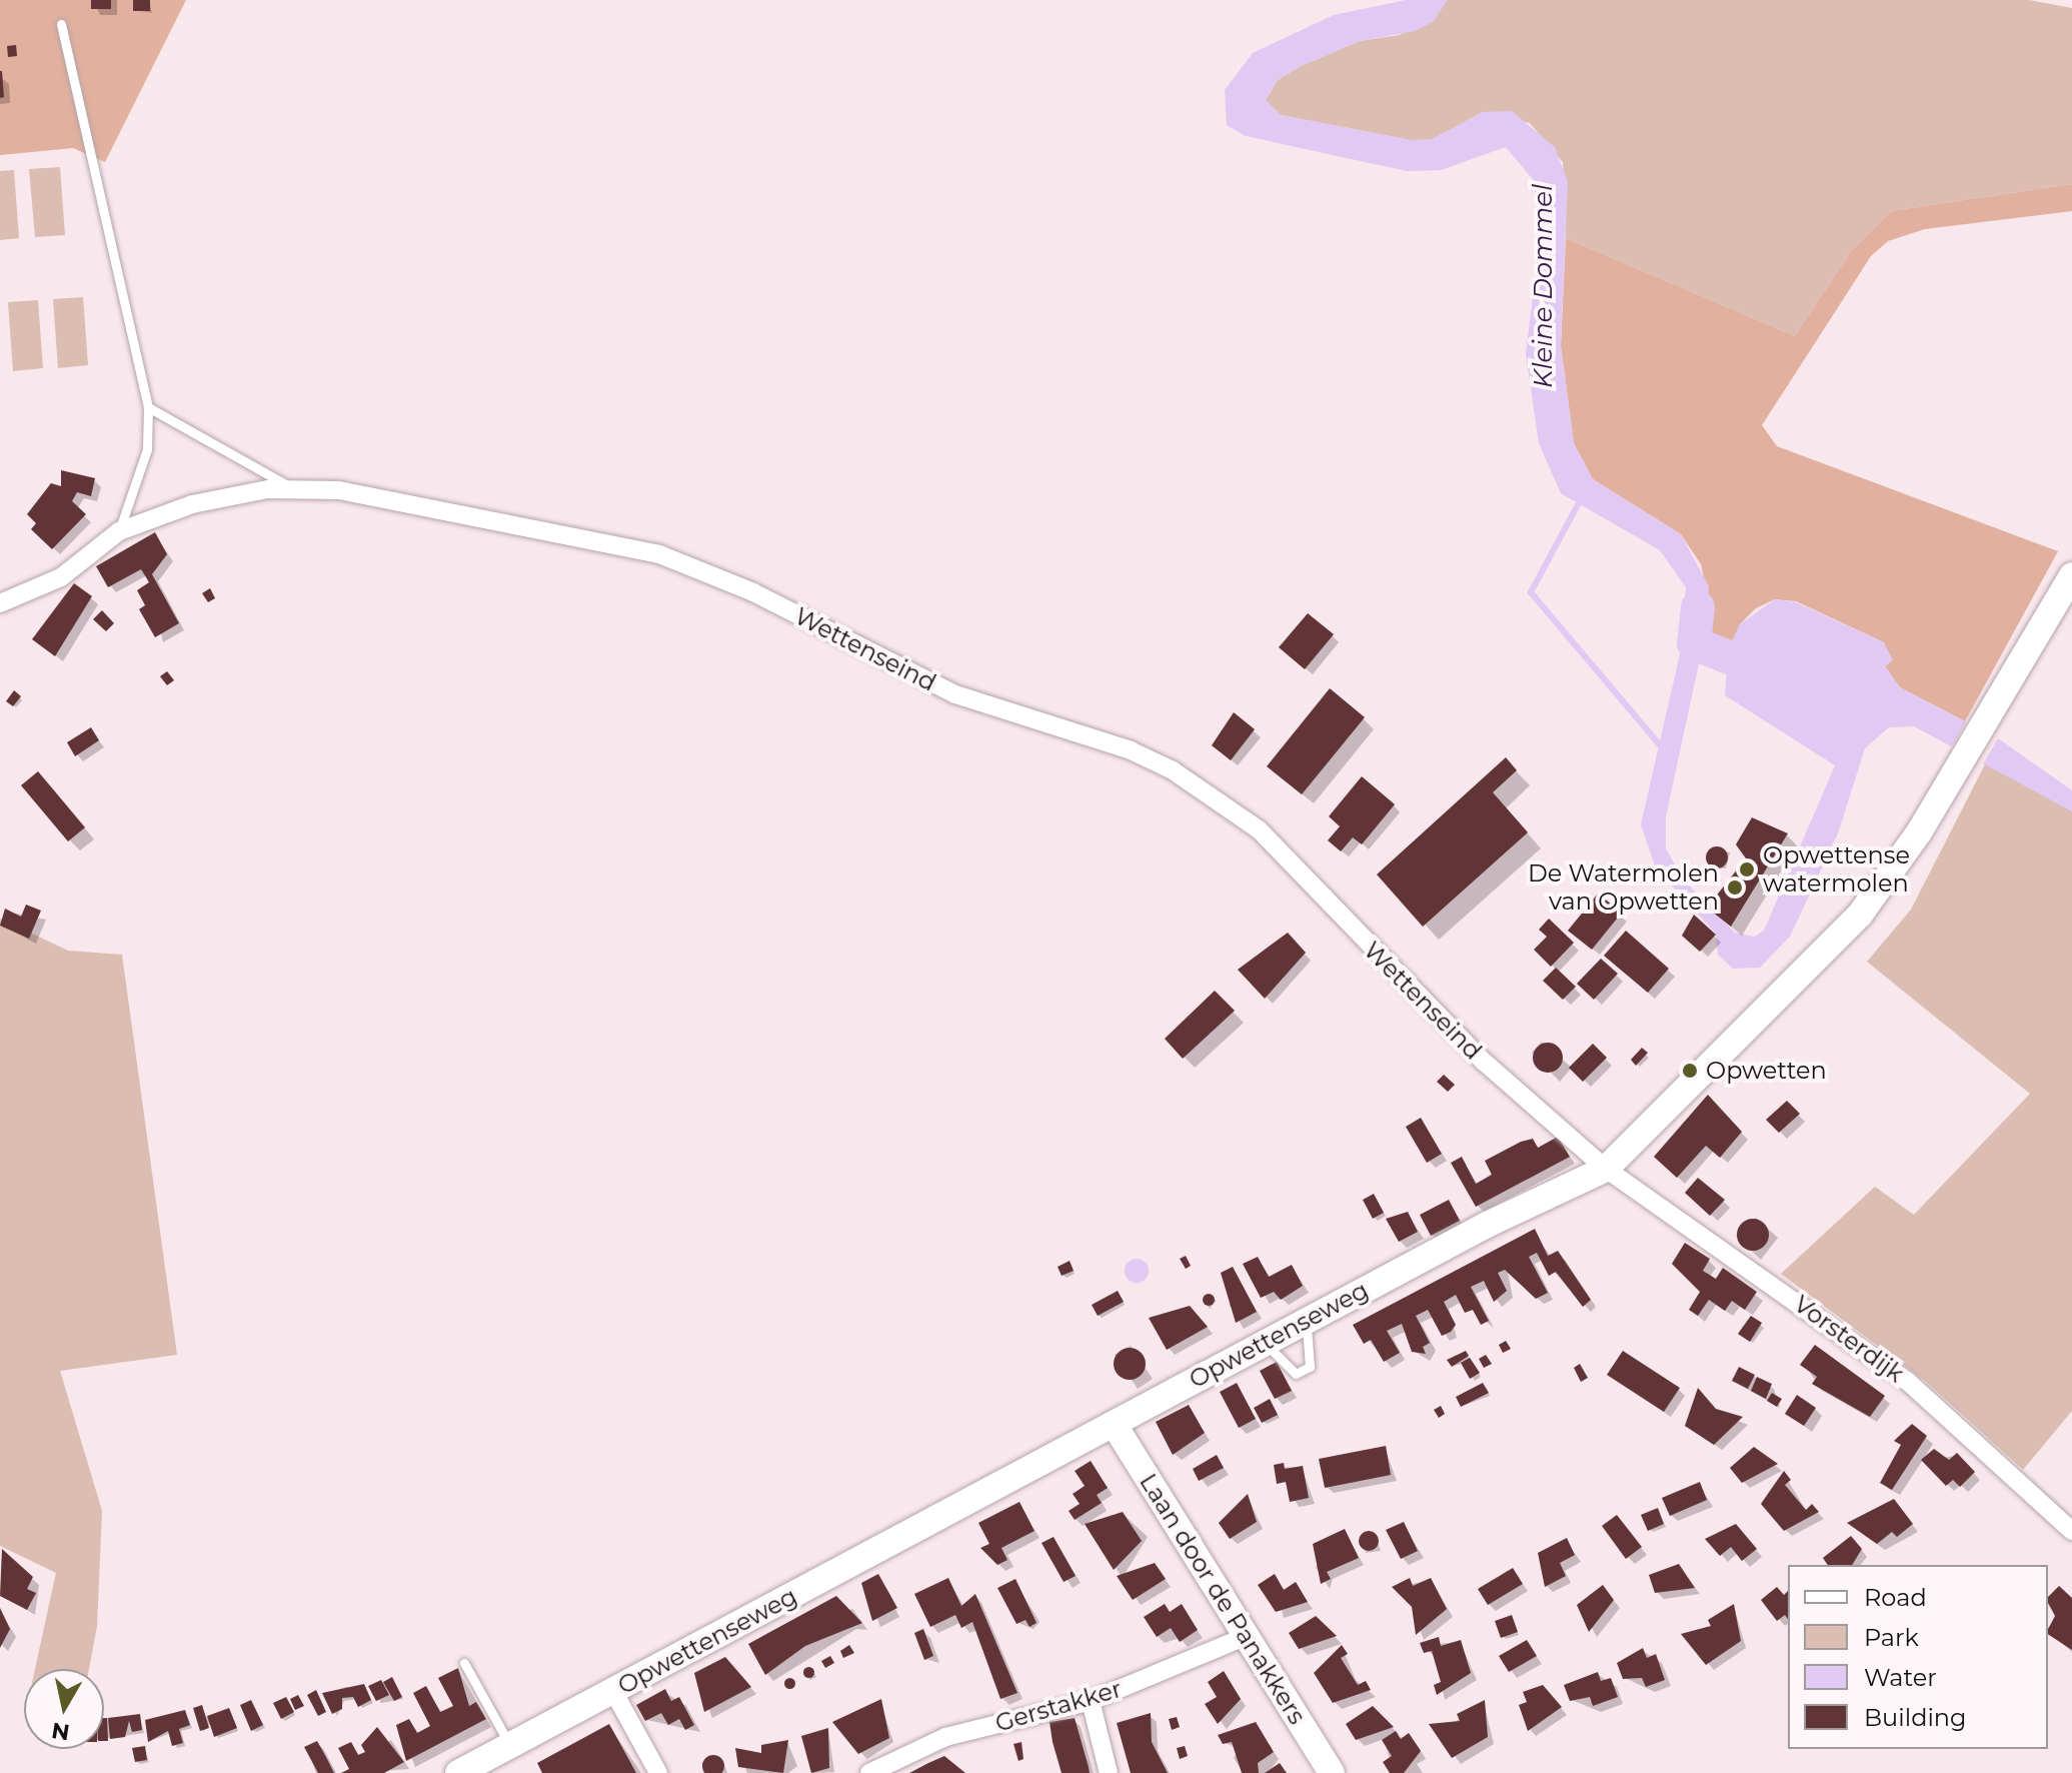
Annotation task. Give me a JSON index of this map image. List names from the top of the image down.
{
  "streets": {
    "street": [
      "Wettenseind",
      "Opwettenseweg",
      "Vorsterdijk",
      "Laan door de Panakkers",
      "Gerstakker"
    ]
  },
  "crossings": [
    ["Wettenseind", "Opwettenseweg"],
    ["Wettenseind", "Vorsterdijk"],
    ["Opwettenseweg", "Vorsterdijk"],
    ["Opwettenseweg", "Laan door de Panakkers"],
    ["Laan door de Panakkers", "Gerstakker"]
  ],
  "water": ["Kleine Dommel"],
  "places": ["Opwettense watermolen", "De Watermolen van Opwetten", "Opwetten"],
  "legend": [
    "Road",
    "Park",
    "Water",
    "Building"
  ],
  "north": "bottom"
}
